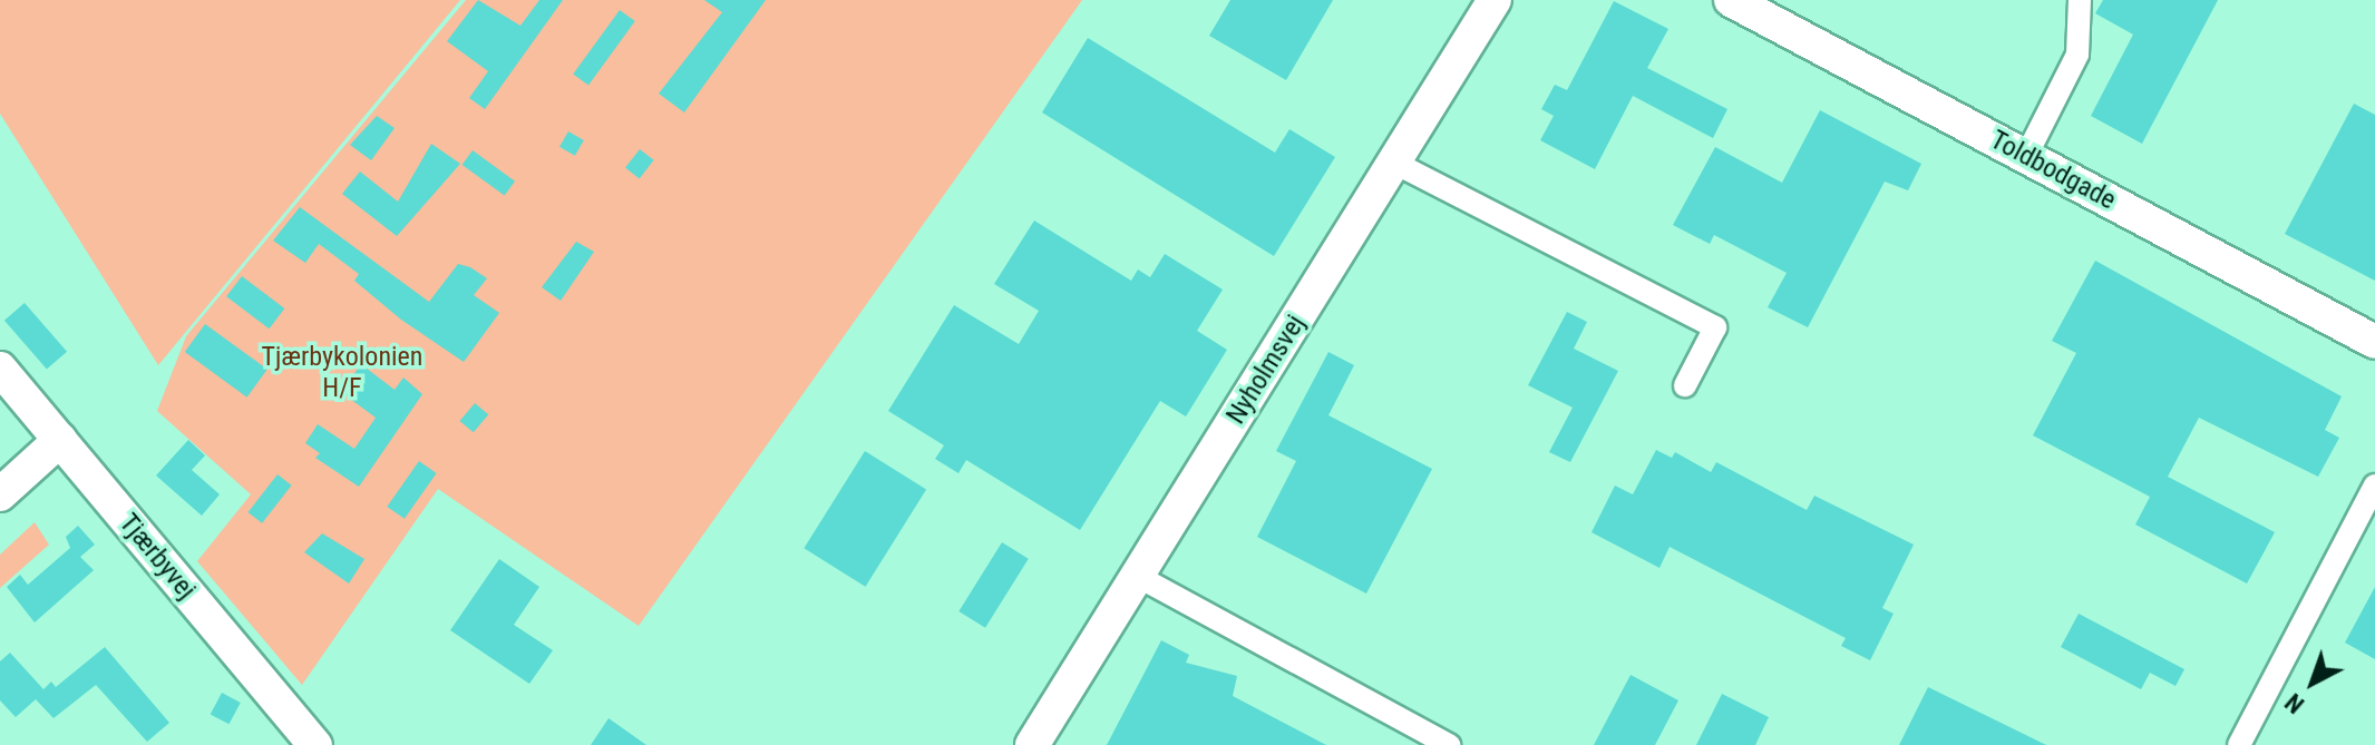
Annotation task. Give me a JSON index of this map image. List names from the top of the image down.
{
  "streets": {
    "street": ["Toldbodgade", "Nyholmsvej", "Tjærbyvej"]
  },
  "parks": ["Tjærbykolonien H/F"],
  "north": "bottom left"
}
